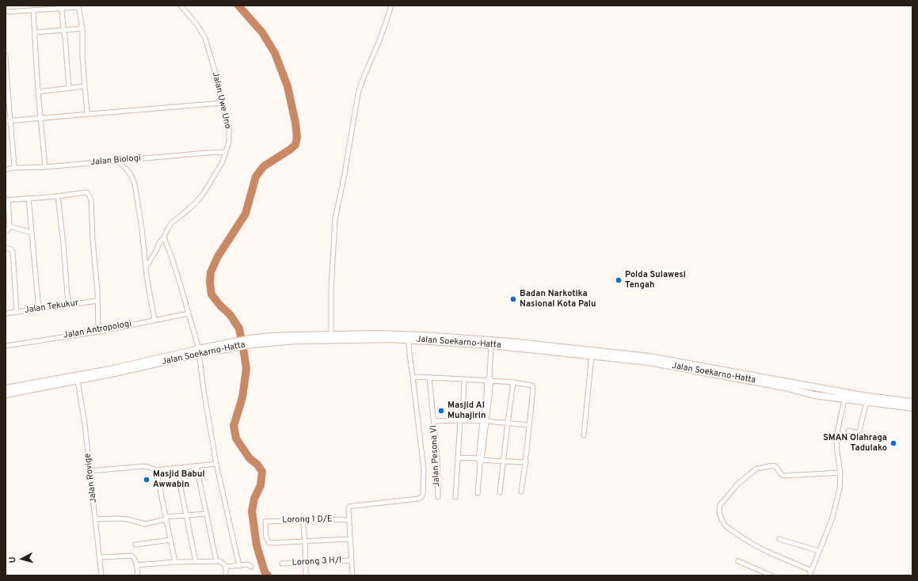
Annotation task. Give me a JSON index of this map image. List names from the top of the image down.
{
  "streets": {
    "main road": ["Jalan Soekarno-Hatta"],
    "street": [
      "Jalan Uwe Uno",
      "Jalan Biologi",
      "Jalan Tekukur",
      "Jalan Antropologi",
      "Jalan Pesona VI",
      "Jalan Rovige",
      "Lorong 1 D/E",
      "Lorong 3 H/I"
    ]
  },
  "crossings": [
    ["Jalan Uwe Uno", "Jalan Biologi"],
    ["Jalan Soekarno-Hatta", "Jalan Rovige"]
  ],
  "places": [
    "Polda Sulawesi Tengah",
    "Badan Narkotika Nasional Kota Palu",
    "Masjid Al Muhajirin",
    "SMAN Olahraga Tadulako",
    "Masjid Babul Awwabin"
  ],
  "north": "left"
}
